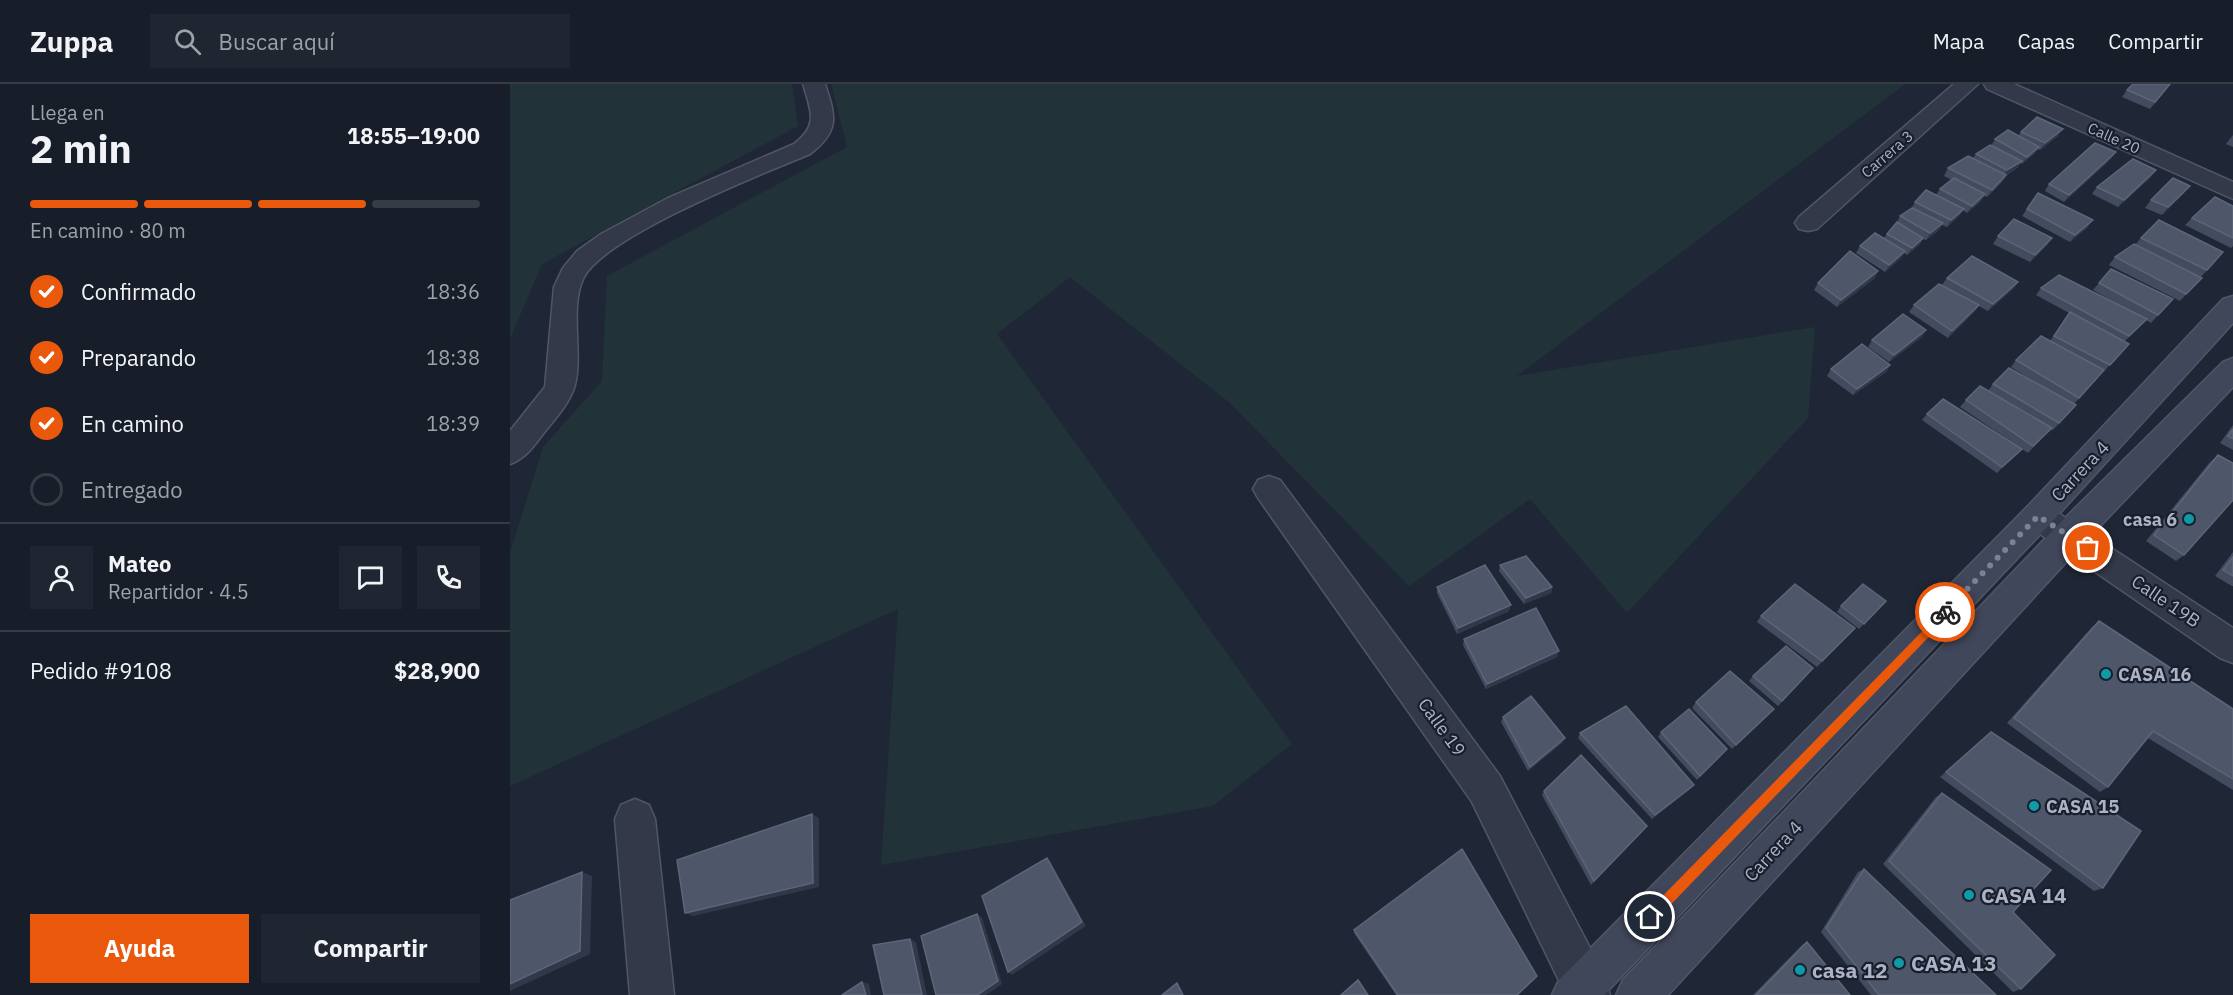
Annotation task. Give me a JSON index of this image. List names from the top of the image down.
{
  "streets": {
    "main road": ["Carrera 4"],
    "street": [
      "Calle 20",
      "Carrera 3",
      "Calle 19B",
      "Calle 19"
    ]
  },
  "crossings": [
    ["Carrera 4", "Calle 19B"],
    ["Carrera 4", "Calle 19"]
  ],
  "places": [
    "casa 6",
    "CASA 16",
    "CASA 15",
    "CASA 14",
    "CASA 13",
    "casa 12"
  ],
  "page": {
    "header": "Zuppa",
    "search": "Buscar aquí",
    "nav": ["Mapa", "Capas", "Compartir"],
    "heading": ["2 min", "Llega en", "18:55–19:00"],
    "panel": [
      "Mateo",
      "Repartidor · 4.5",
      "Pedido #9108",
      "$28,900"
    ],
    "bar": "En camino · 80 m",
    "list": [
      ["Confirmado", "18:36"],
      ["Preparando", "18:38"],
      ["En camino", "18:39"],
      "Entregado"
    ],
    "buttons": ["Ayuda", "Compartir"]
  }
}
